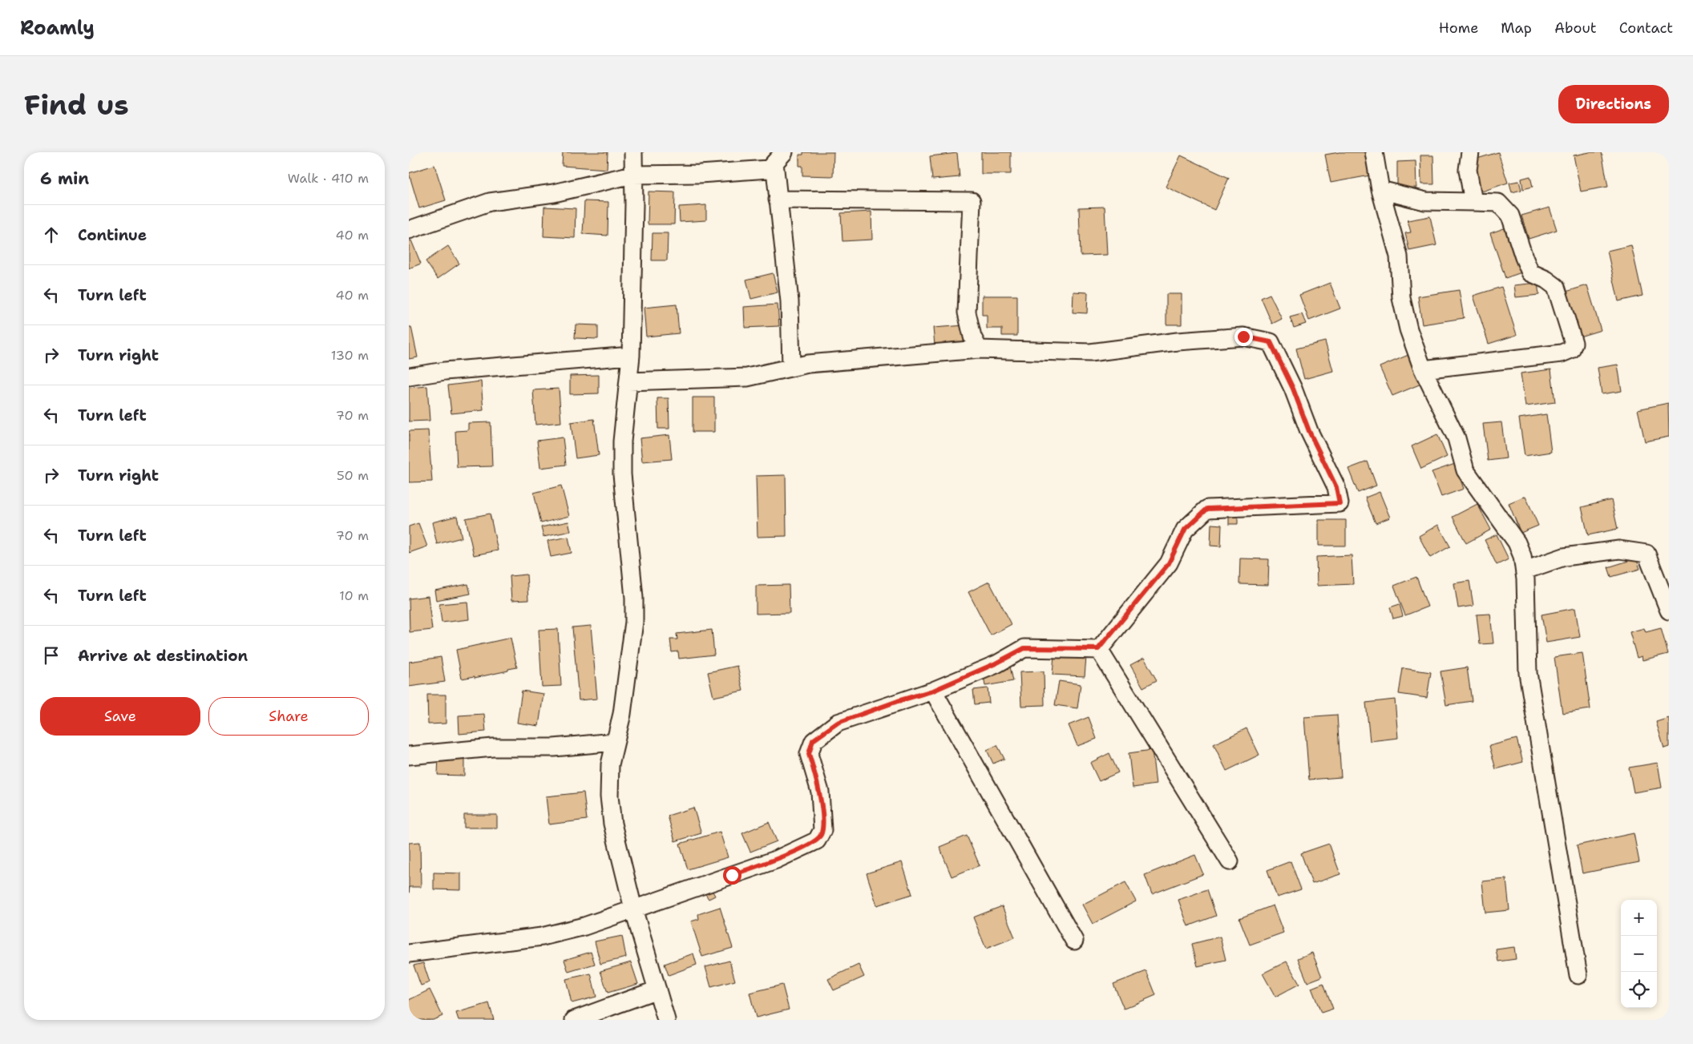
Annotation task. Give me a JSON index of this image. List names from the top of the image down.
{
  "page": {
    "header": "Roamly",
    "nav": [
      "Home",
      "Map",
      "About",
      "Contact"
    ],
    "buttons": [
      "Directions",
      ["Save", "Share"]
    ],
    "title": "Find us",
    "heading": ["6 min", "Walk · 410 m"],
    "list": [
      ["Continue", "40 m"],
      ["Turn left", "40 m"],
      ["Turn right", "130 m"],
      ["Turn left", "70 m"],
      ["Turn right", "50 m"],
      ["Turn left", "70 m"],
      ["Turn left", "10 m"],
      "Arrive at destination"
    ],
    "map_buttons": ["+", "−"]
  }
}
